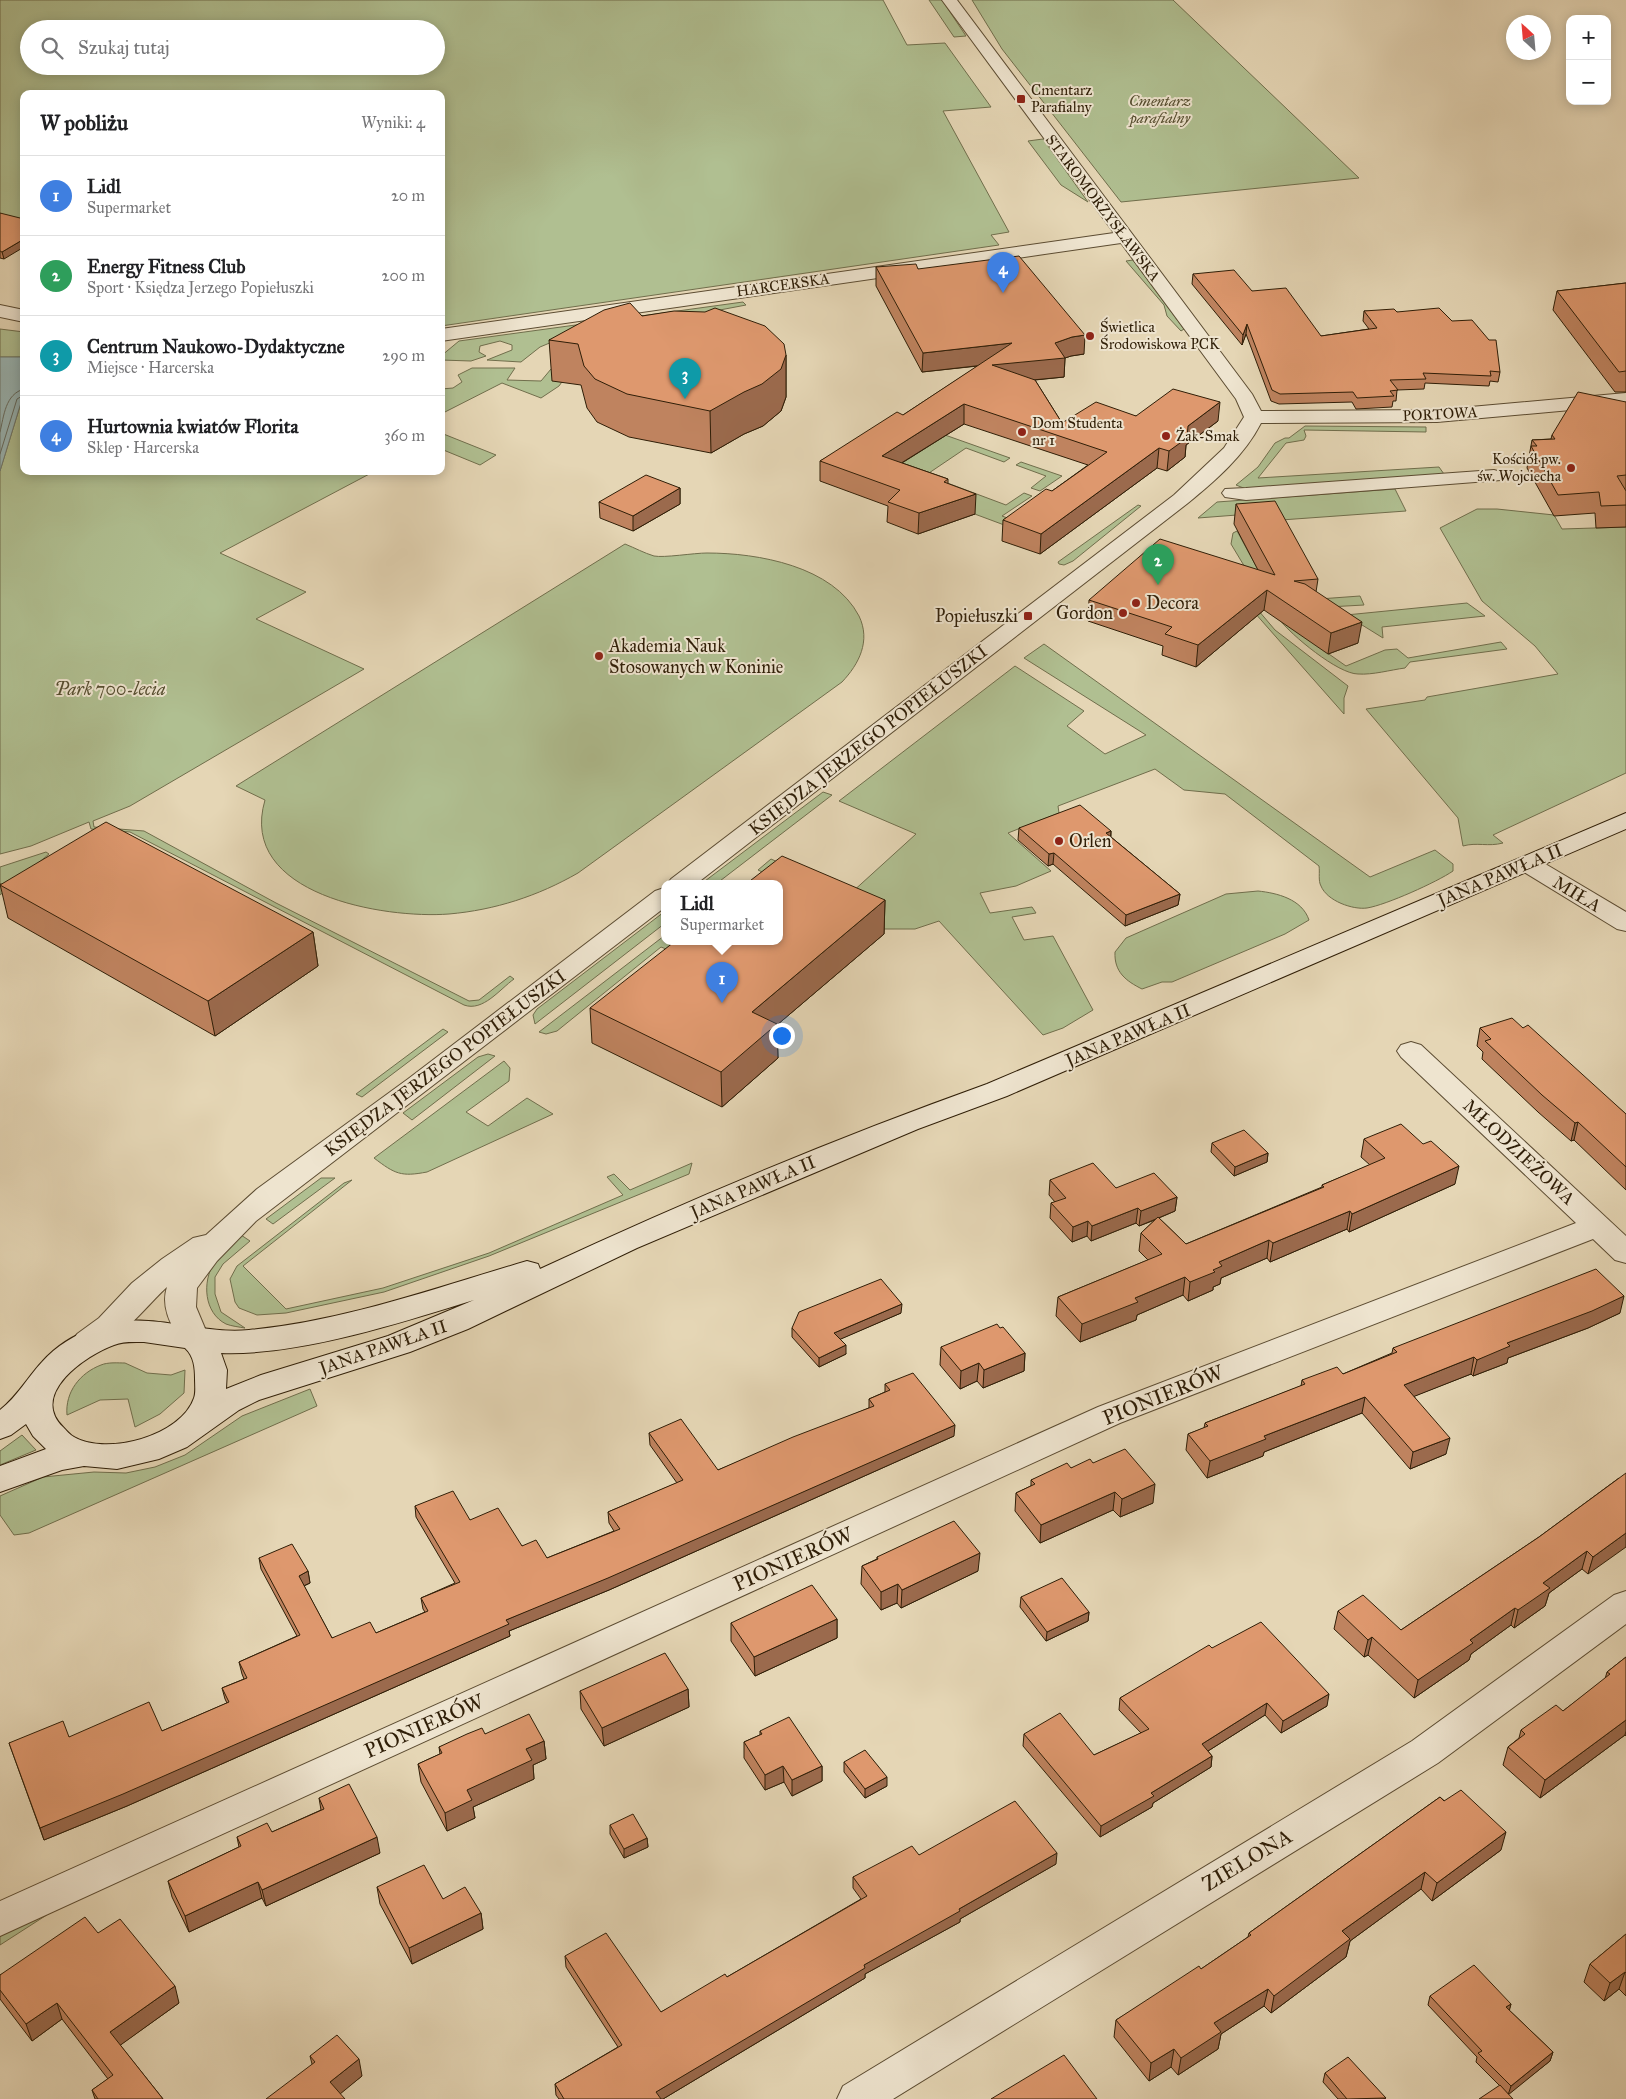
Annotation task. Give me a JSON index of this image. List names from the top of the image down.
{
  "streets": {
    "street": [
      "STAROMORZYSŁAWSKA",
      "HARCERSKA",
      "PORTOWA",
      "KSIĘDZA JERZEGO POPIEŁUSZKI",
      "JANA PAWŁA II",
      "MIŁA",
      "MŁODZIEŻOWA",
      "PIONIERÓW",
      "ZIELONA"
    ]
  },
  "crossings": [
    ["STAROMORZYSŁAWSKA", "HARCERSKA"],
    ["STAROMORZYSŁAWSKA", "PORTOWA"],
    ["STAROMORZYSŁAWSKA", "KSIĘDZA JERZEGO POPIEŁUSZKI"],
    ["PORTOWA", "KSIĘDZA JERZEGO POPIEŁUSZKI"],
    ["KSIĘDZA JERZEGO POPIEŁUSZKI", "JANA PAWŁA II"],
    ["JANA PAWŁA II", "MIŁA"],
    ["MŁODZIEŻOWA", "PIONIERÓW"]
  ],
  "parks": ["Cmentarz parafialny", "Park 700-lecia"],
  "places": {
    "transit": ["Cmentarz Parafialny", "Popiełuszki"],
    "other": [
      "Świetlica Środowiskowa PCK",
      "Dom Studenta nr 1",
      "Żak-Smak",
      "Kościół pw. św. Wojciecha",
      "Decora",
      "Gordon",
      "Akademia Nauk Stosowanych w Koninie",
      "Orlen"
    ]
  },
  "north": "top left",
  "page": {
    "map_buttons": ["+", "−"],
    "search": "Szukaj tutaj",
    "heading": ["W pobliżu", "Wyniki: 4"],
    "list": [
      {
        "mark": "1",
        "name": "Lidl",
        "note": "Supermarket",
        "value": "20 m"
      },
      {
        "mark": "2",
        "name": "Energy Fitness Club",
        "note": "Sport · Księdza Jerzego Popiełuszki",
        "value": "200 m"
      },
      {
        "mark": "3",
        "name": "Centrum Naukowo-Dydaktyczne",
        "note": "Miejsce · Harcerska",
        "value": "290 m"
      },
      {
        "mark": "4",
        "name": "Hurtownia kwiatów Florita",
        "note": "Sklep · Harcerska",
        "value": "360 m"
      }
    ],
    "pins": [
      "4",
      "3",
      "2",
      "1"
    ],
    "popup": ["Lidl", "Supermarket"]
  }
}
